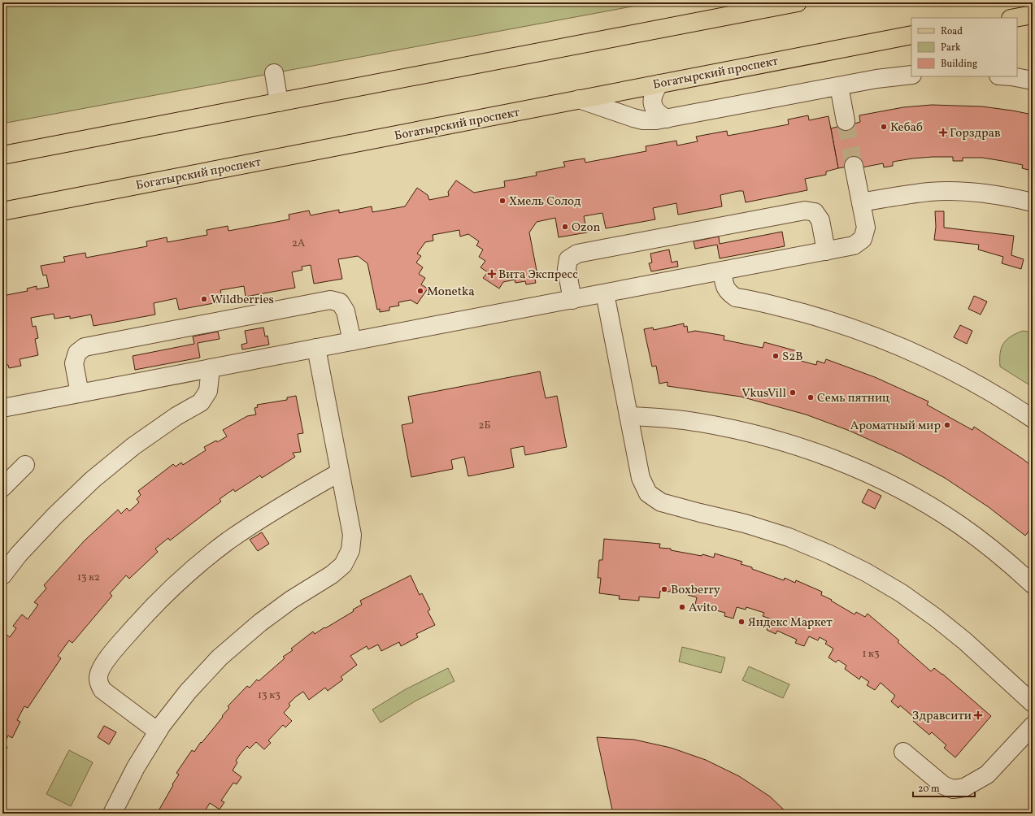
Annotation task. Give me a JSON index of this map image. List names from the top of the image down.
{
  "streets": {
    "main road": ["Богатырский проспект"]
  },
  "places": {
    "other": [
      "Кебаб",
      "Хмель Солод",
      "Ozon",
      "Monetka",
      "Wildberries",
      "S2B",
      "VkusVill",
      "Семь пятниц",
      "Ароматный мир",
      "Boxberry",
      "Avito",
      "Яндекс Маркет"
    ],
    "health": ["Горздрав", "Вита Экспресс", "Здравсити"]
  },
  "house_numbers": [
    "2А",
    "2Б",
    "13 к2",
    "1 к3",
    "13 к3"
  ],
  "legend": ["Road", "Park", "Building"],
  "scale_bar": "20 m"
}
